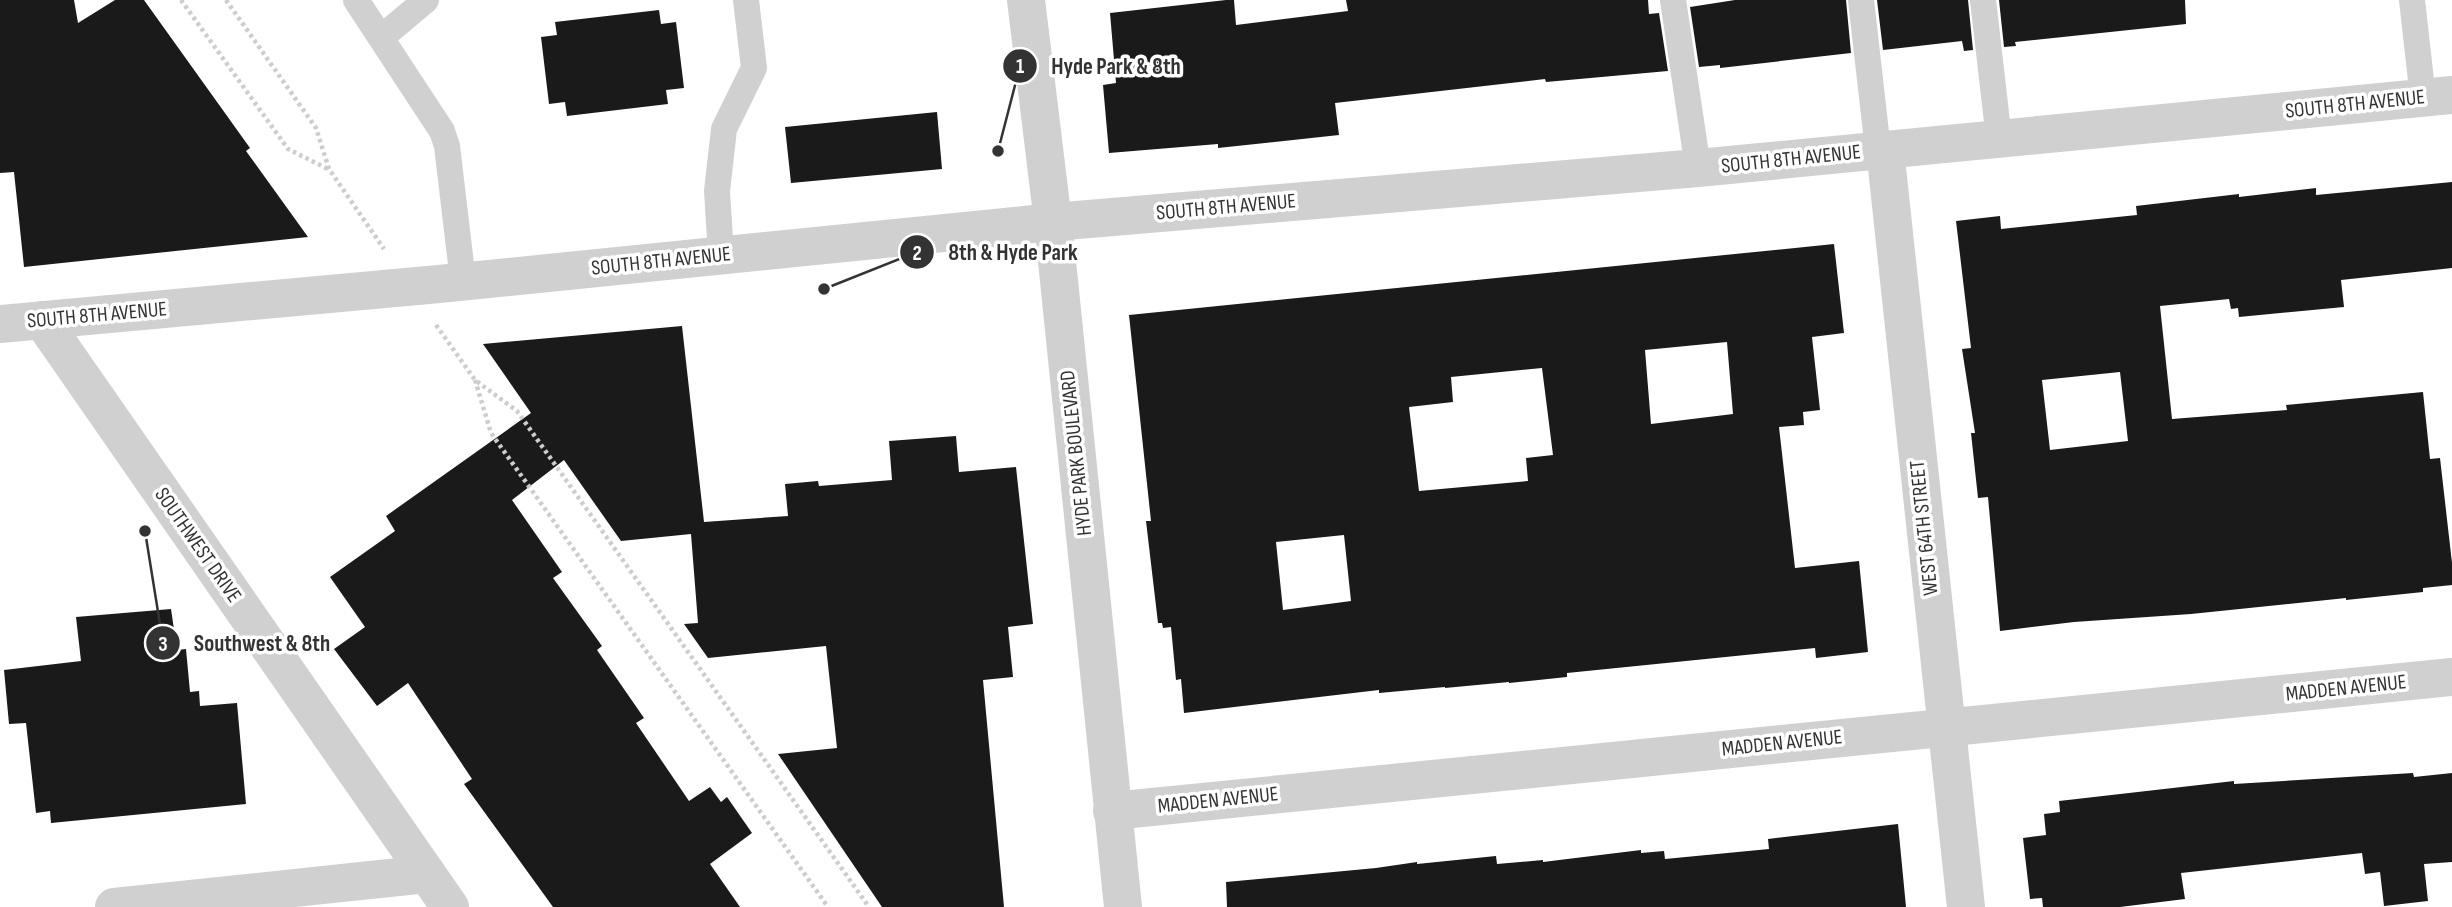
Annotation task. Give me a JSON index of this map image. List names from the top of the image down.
{
  "streets": {
    "street": [
      "SOUTH 8TH AVENUE",
      "HYDE PARK BOULEVARD",
      "WEST 64TH STREET",
      "SOUTHWEST DRIVE",
      "MADDEN AVENUE"
    ]
  },
  "crossings": [
    ["SOUTH 8TH AVENUE", "HYDE PARK BOULEVARD"],
    ["SOUTH 8TH AVENUE", "WEST 64TH STREET"],
    ["SOUTH 8TH AVENUE", "SOUTHWEST DRIVE"],
    ["HYDE PARK BOULEVARD", "MADDEN AVENUE"],
    ["WEST 64TH STREET", "MADDEN AVENUE"]
  ],
  "places": ["Hyde Park & 8th", "8th & Hyde Park", "Southwest & 8th"]
}
